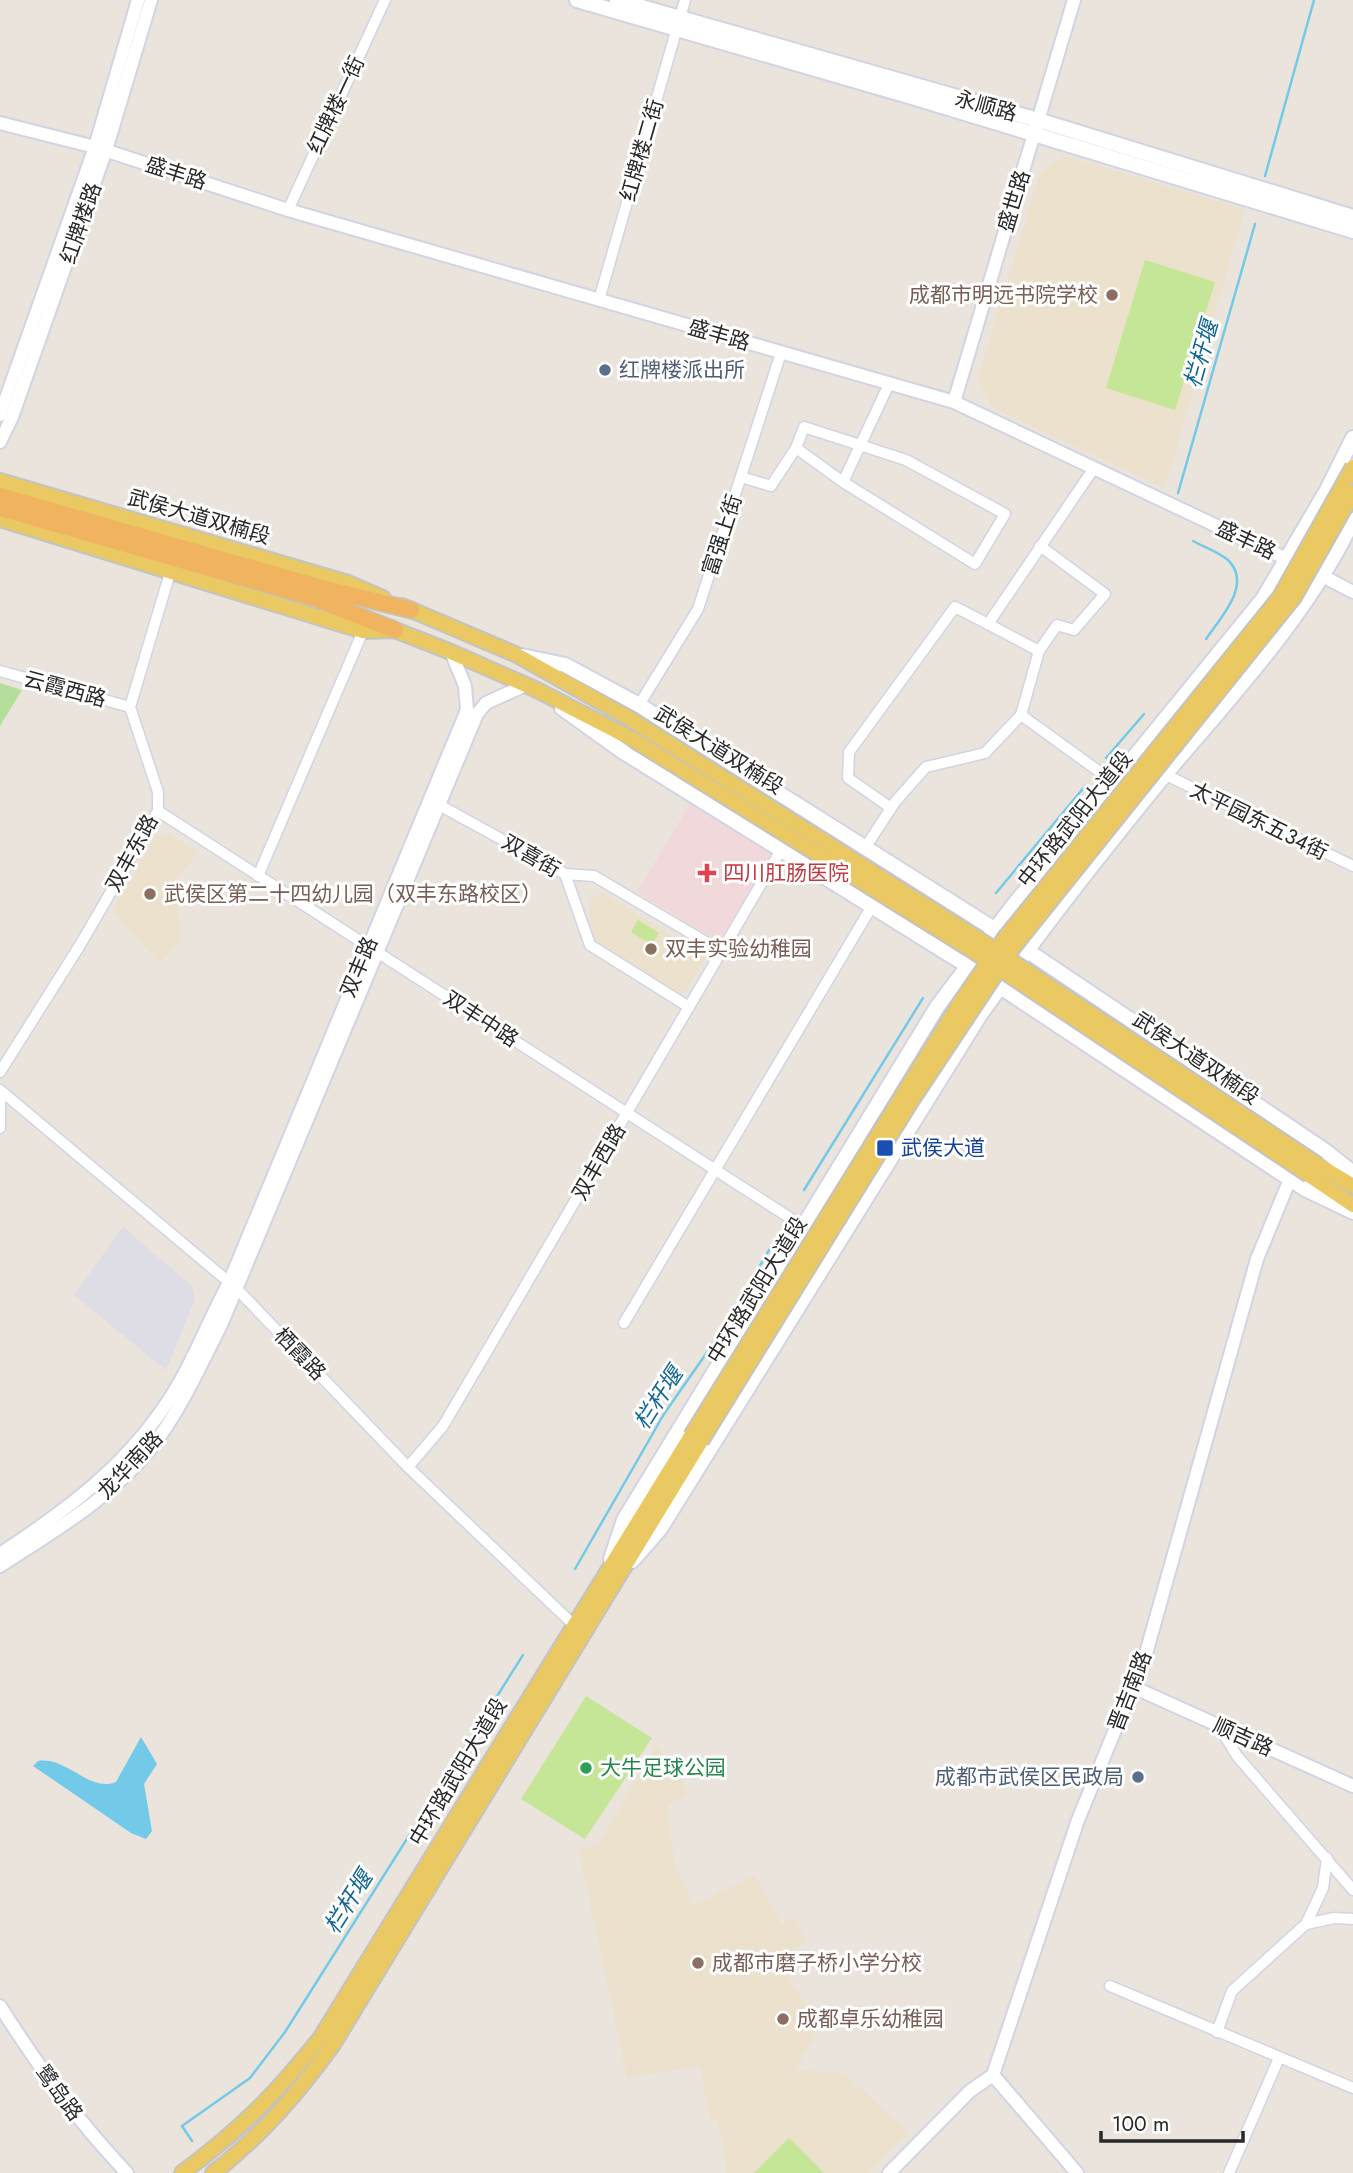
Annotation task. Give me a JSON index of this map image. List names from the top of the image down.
{
  "streets": {
    "main road": ["永顺路", "武侯大道双楠段", "中环路武阳大道段"],
    "street": [
      "红牌楼一街",
      "红牌楼二街",
      "盛丰路",
      "盛世路",
      "红牌楼路",
      "富强上街",
      "云霞西路",
      "太平园东五34街",
      "双丰东路",
      "双喜街",
      "双丰路",
      "双丰中路",
      "双丰西路",
      "栖霞路",
      "龙华南路",
      "晋吉南路",
      "顺吉路",
      "鹭岛路"
    ]
  },
  "crossings": [
    ["红牌楼一街", "盛丰路"],
    ["永顺路", "红牌楼二街"],
    ["永顺路", "盛世路"],
    ["红牌楼二街", "盛丰路"],
    ["盛丰路", "盛世路"],
    ["盛丰路", "红牌楼路"],
    ["盛丰路", "富强上街"],
    ["武侯大道双楠段", "双丰路"],
    ["云霞西路", "双丰东路"],
    ["中环路武阳大道段", "栖霞路"],
    ["双丰东路", "双丰中路"],
    ["双喜街", "双丰路"],
    ["双喜街", "双丰西路"],
    ["双丰路", "双丰中路"],
    ["双丰路", "栖霞路"],
    ["双丰路", "龙华南路"],
    ["双丰中路", "双丰西路"],
    ["双丰西路", "栖霞路"],
    ["栖霞路", "龙华南路"],
    ["晋吉南路", "顺吉路"]
  ],
  "water": ["栏杆堰"],
  "places": {
    "other": [
      "成都市明远书院学校",
      "红牌楼派出所",
      "武侯区第二十四幼儿园（双丰东路校区）",
      "双丰实验幼稚园",
      "大牛足球公园",
      "成都市武侯区民政局",
      "成都市磨子桥小学分校",
      "成都卓乐幼稚园"
    ],
    "health": ["四川肛肠医院"],
    "transit": ["武侯大道"]
  },
  "scale_bar": "100 m"
}
